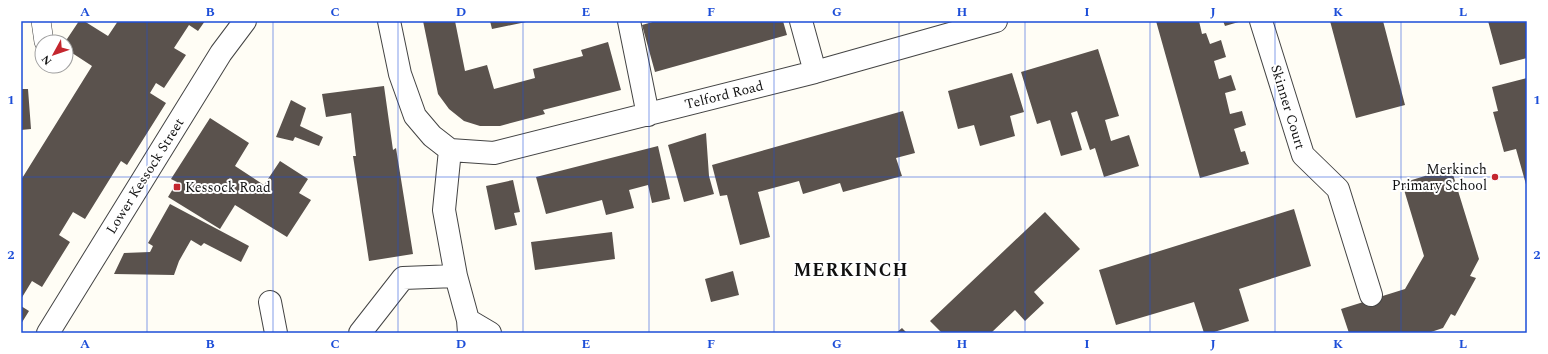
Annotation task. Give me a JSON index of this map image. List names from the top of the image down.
{
  "streets": {
    "street": ["Telford Road", "Skinner Court", "Lower Kessock Street"]
  },
  "districts": ["MERKINCH"],
  "places": {
    "other": ["Merkinch Primary School"],
    "transit": ["Kessock Road"]
  },
  "north": "bottom left",
  "grid": {
    "columns": [
      "A",
      "B",
      "C",
      "D",
      "E",
      "F",
      "G",
      "H",
      "I",
      "J",
      "K",
      "L"
    ],
    "rows": ["1", "2"]
  }
}
